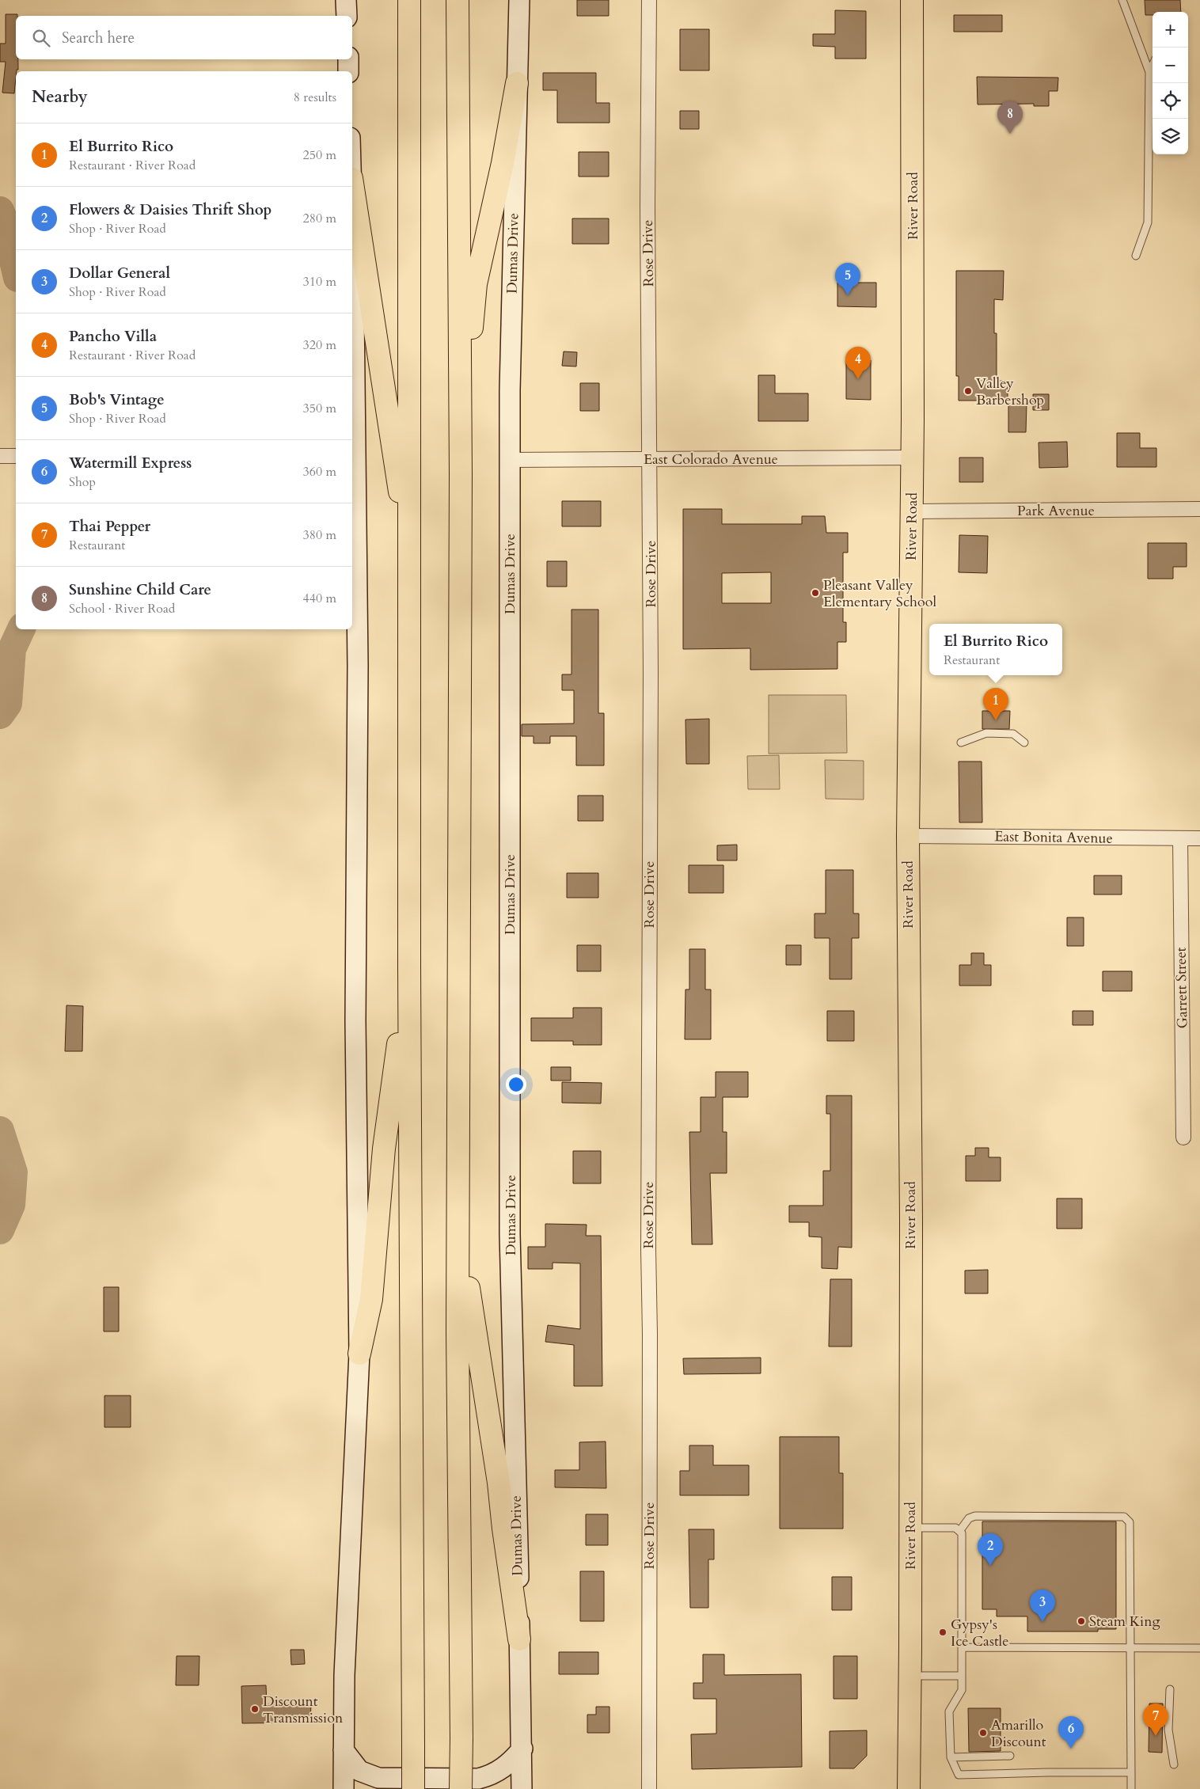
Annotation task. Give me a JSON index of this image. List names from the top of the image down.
{
  "streets": {
    "main road": ["River Road", "Dumas Drive"],
    "street": [
      "Rose Drive",
      "East Colorado Avenue",
      "Park Avenue",
      "East Bonita Avenue",
      "Garrett Street"
    ]
  },
  "crossings": [
    ["River Road", "East Colorado Avenue"],
    ["River Road", "Park Avenue"],
    ["River Road", "East Bonita Avenue"],
    ["Dumas Drive", "East Colorado Avenue"],
    ["Rose Drive", "East Colorado Avenue"],
    ["East Bonita Avenue", "Garrett Street"]
  ],
  "places": [
    "Valley Barbershop",
    "Pleasant Valley Elementary School",
    "Steam King",
    "Gypsy's Ice Castle",
    "Discount Transmission",
    "Amarillo Discount"
  ],
  "page": {
    "map_buttons": ["+", "−"],
    "search": "Search here",
    "heading": ["Nearby", "8 results"],
    "pins": [
      "8",
      "5",
      "4",
      "1",
      "2",
      "3",
      "7",
      "6"
    ],
    "list": [
      {
        "mark": "1",
        "name": "El Burrito Rico",
        "note": "Restaurant · River Road",
        "value": "250 m"
      },
      {
        "mark": "2",
        "name": "Flowers & Daisies Thrift Shop",
        "note": "Shop · River Road",
        "value": "280 m"
      },
      {
        "mark": "3",
        "name": "Dollar General",
        "note": "Shop · River Road",
        "value": "310 m"
      },
      {
        "mark": "4",
        "name": "Pancho Villa",
        "note": "Restaurant · River Road",
        "value": "320 m"
      },
      {
        "mark": "5",
        "name": "Bob's Vintage",
        "note": "Shop · River Road",
        "value": "350 m"
      },
      {
        "mark": "6",
        "name": "Watermill Express",
        "note": "Shop",
        "value": "360 m"
      },
      {
        "mark": "7",
        "name": "Thai Pepper",
        "note": "Restaurant",
        "value": "380 m"
      },
      {
        "mark": "8",
        "name": "Sunshine Child Care",
        "note": "School · River Road",
        "value": "440 m"
      }
    ],
    "popup": ["El Burrito Rico", "Restaurant"]
  }
}
